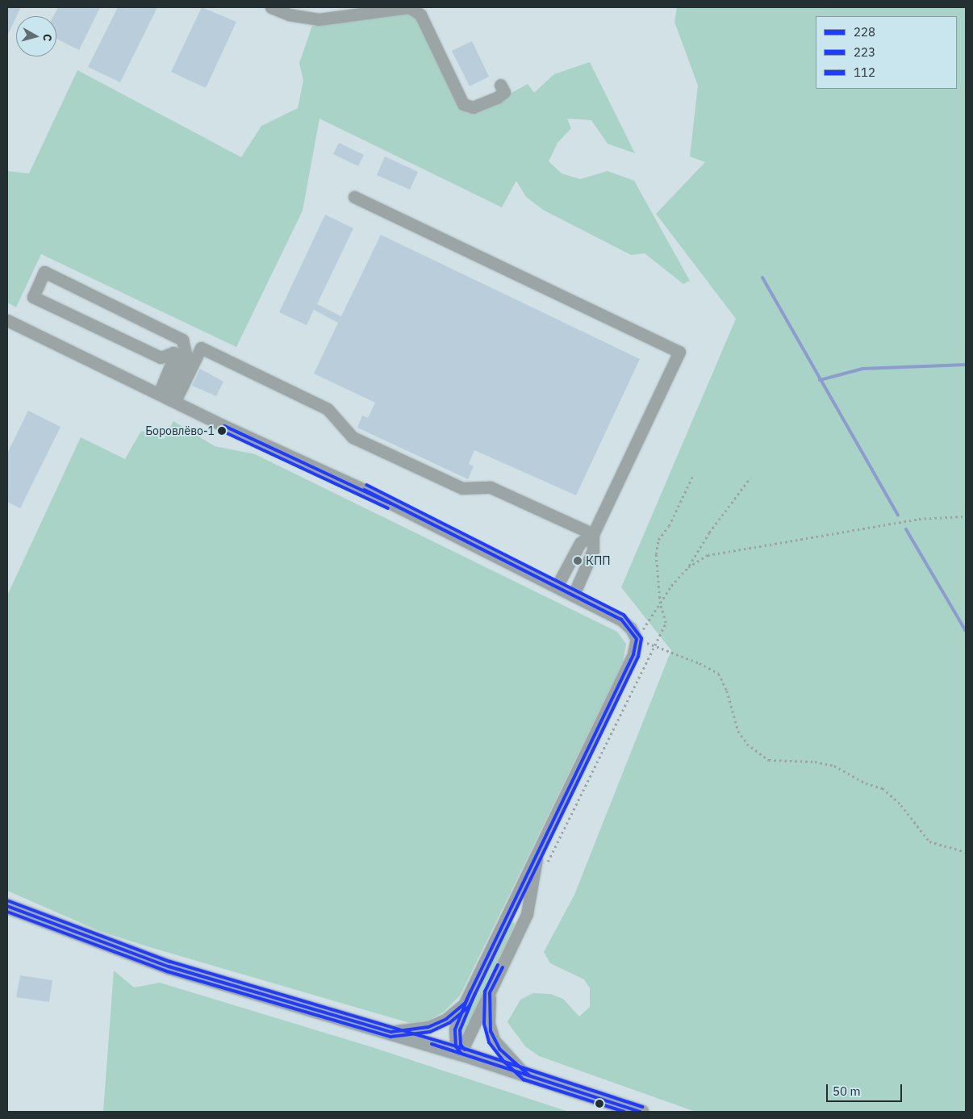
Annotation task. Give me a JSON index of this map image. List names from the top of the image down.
{
  "places": ["Боровлёво-1", "КПП"],
  "lines": ["transit line 228", "transit line 223", "transit line 112"],
  "legend": ["228", "223", "112"],
  "scale_bar": "50 m",
  "north": "right"
}
